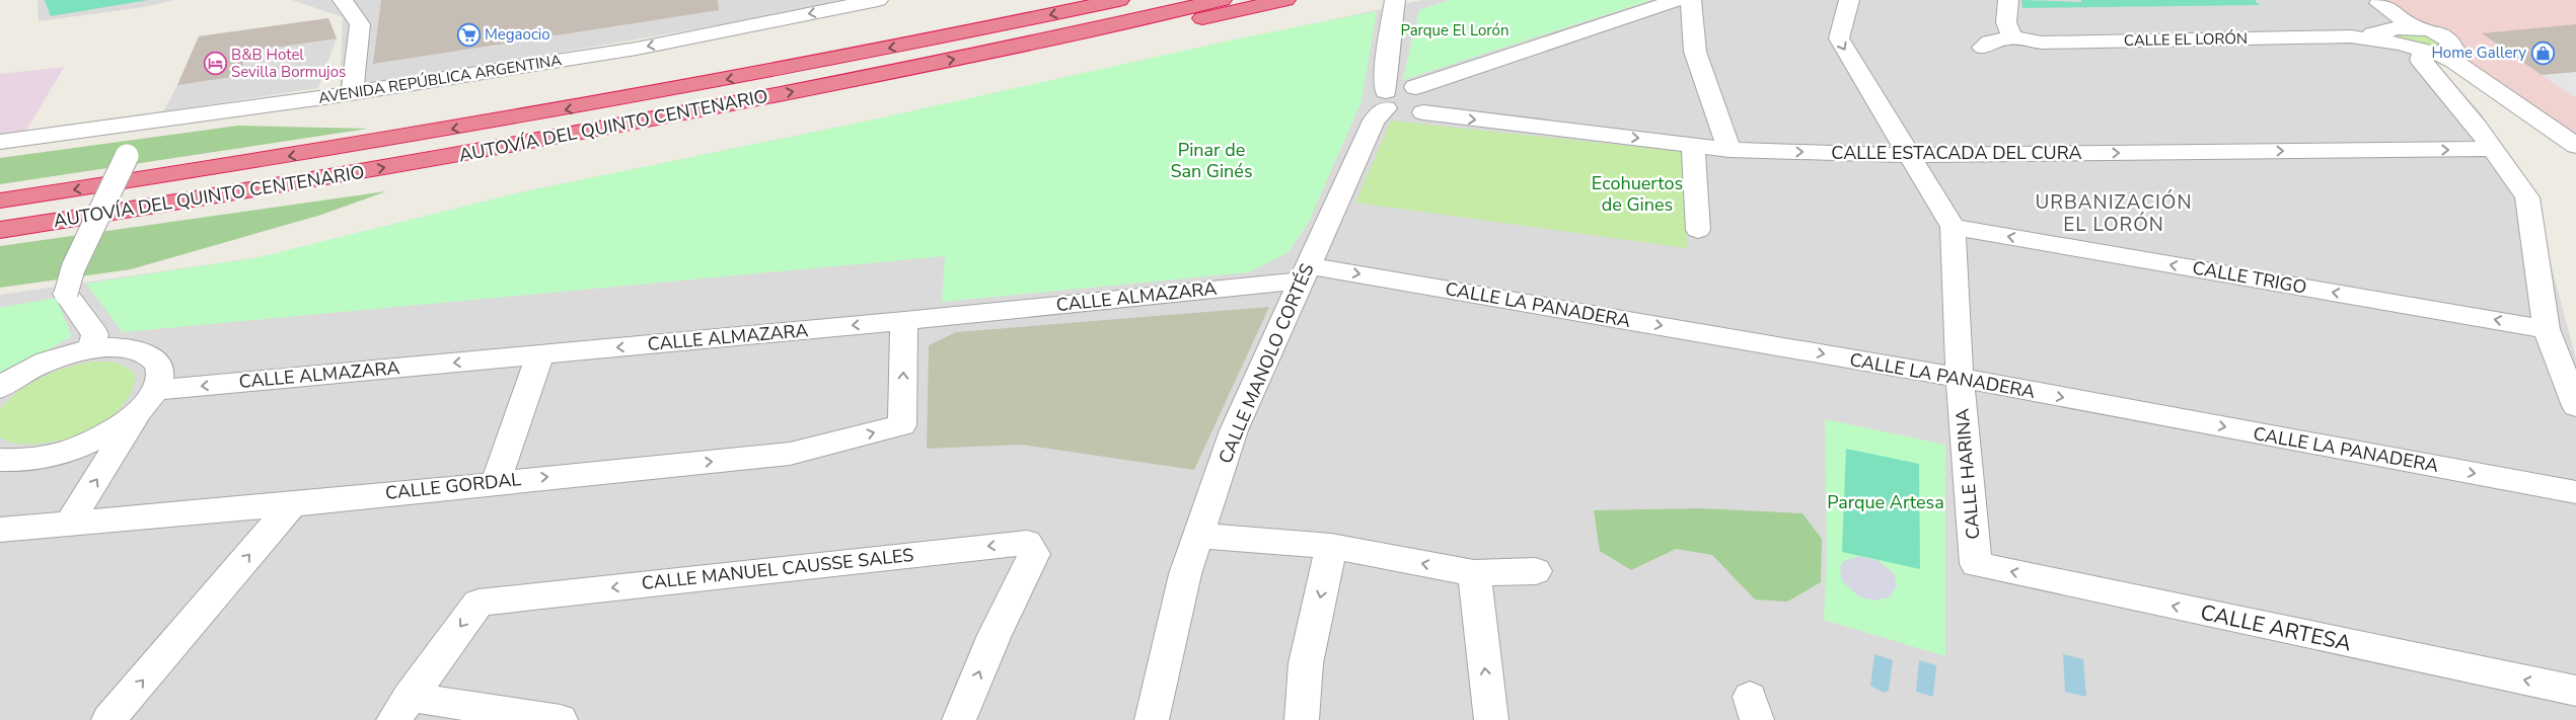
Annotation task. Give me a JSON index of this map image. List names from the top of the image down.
{
  "streets": {
    "highway": ["AUTOVÍA DEL QUINTO CENTENARIO"],
    "street": [
      "CALLE EL LORÓN",
      "AVENIDA REPÚBLICA ARGENTINA",
      "CALLE ESTACADA DEL CURA",
      "CALLE TRIGO",
      "CALLE ALMAZARA",
      "CALLE LA PANADERA",
      "CALLE MANOLO CORTÉS",
      "CALLE HARINA",
      "CALLE GORDAL",
      "CALLE MANUEL CAUSSE SALES",
      "CALLE ARTESA"
    ]
  },
  "crossings": [
    ["CALLE ESTACADA DEL CURA", "CALLE MANOLO CORTÉS"],
    ["CALLE ESTACADA DEL CURA", "CALLE HARINA"],
    ["CALLE TRIGO", "CALLE HARINA"],
    ["CALLE ALMAZARA", "CALLE LA PANADERA"],
    ["CALLE ALMAZARA", "CALLE MANOLO CORTÉS"],
    ["CALLE ALMAZARA", "CALLE GORDAL"],
    ["CALLE LA PANADERA", "CALLE MANOLO CORTÉS"],
    ["CALLE LA PANADERA", "CALLE HARINA"],
    ["CALLE HARINA", "CALLE ARTESA"]
  ],
  "one_way": [
    "AVENIDA REPÚBLICA ARGENTINA",
    "CALLE ESTACADA DEL CURA",
    "CALLE ALMAZARA",
    "CALLE LA PANADERA",
    "CALLE GORDAL",
    "CALLE ARTESA"
  ],
  "districts": ["URBANIZACIÓN EL LORÓN"],
  "parks": [
    "Parque El Lorón",
    "Pinar de San Ginés",
    "Ecohuertos de Gines",
    "Parque Artesa"
  ],
  "places": {
    "supermarket": ["Megaocio"],
    "shop": ["Home Gallery"],
    "hotel": ["B&B Hotel Sevilla Bormujos"]
  }
}
